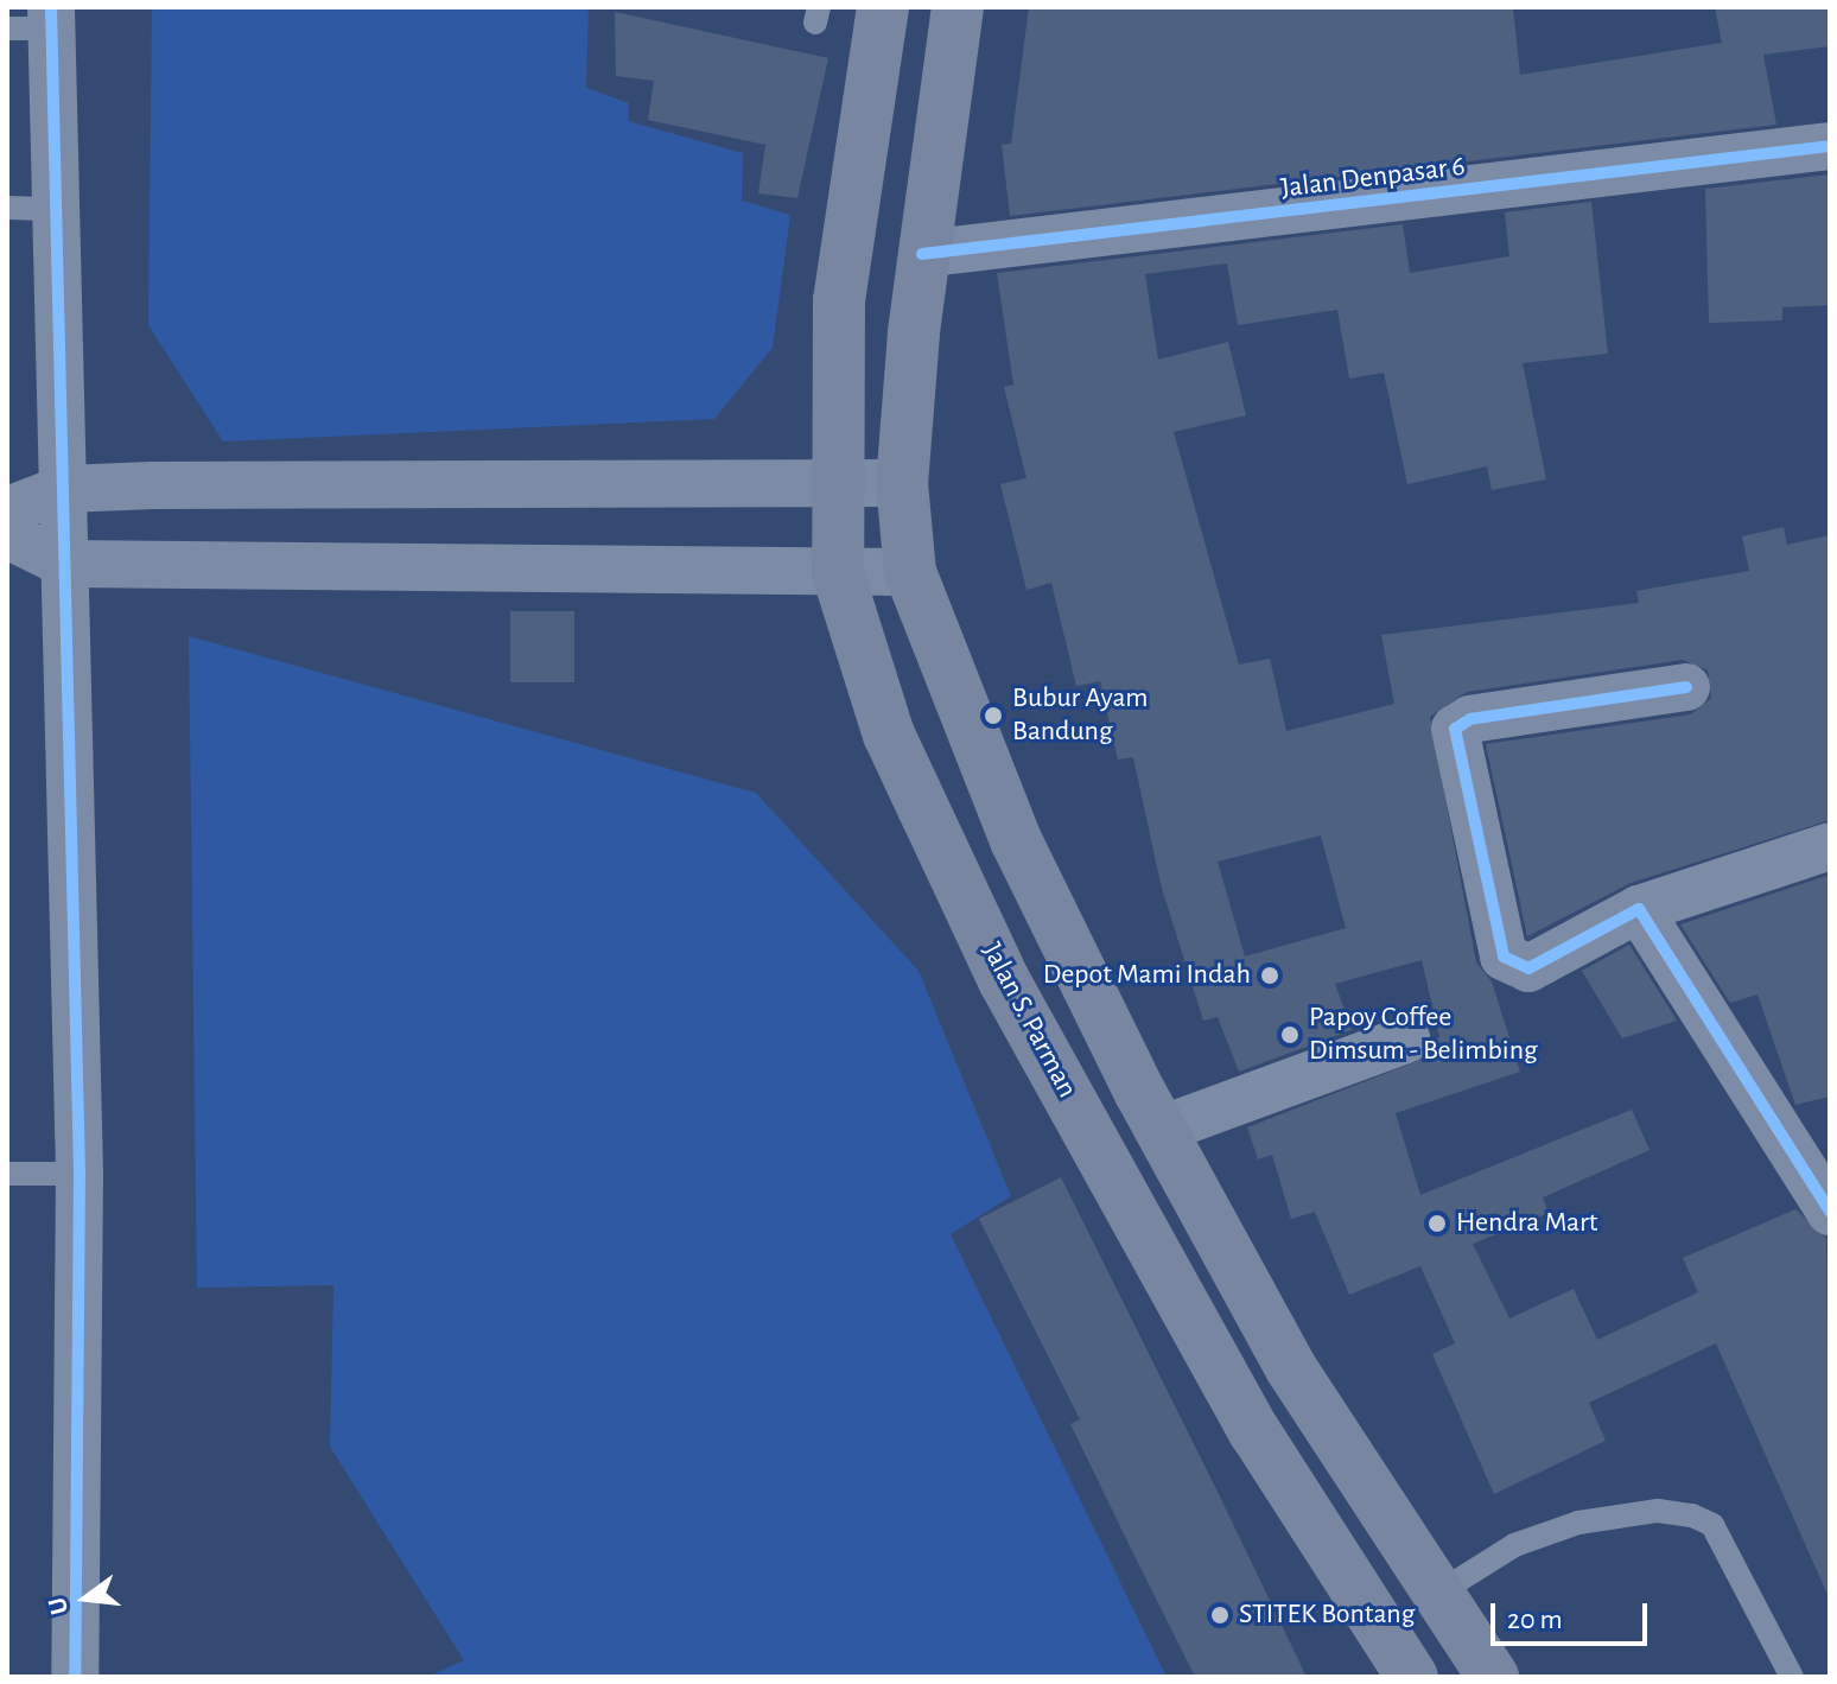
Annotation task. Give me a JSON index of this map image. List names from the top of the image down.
{
  "streets": {
    "main road": ["Jalan S. Parman"],
    "street": ["Jalan Denpasar 6"]
  },
  "places": [
    "Bubur Ayam Bandung",
    "Depot Mami Indah",
    "Papoy Coffee Dimsum - Belimbing",
    "Hendra Mart",
    "STITEK Bontang"
  ],
  "scale_bar": "20 m",
  "north": "left"
}
